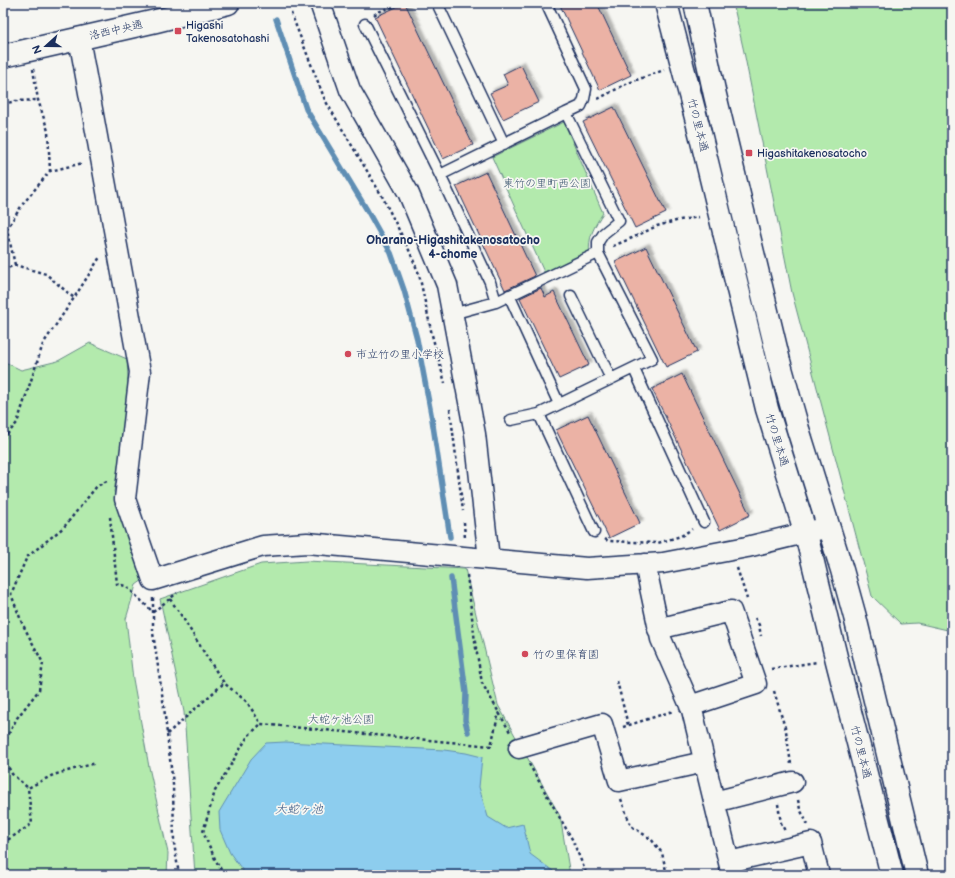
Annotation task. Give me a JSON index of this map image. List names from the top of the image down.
{
  "streets": {
    "street": ["洛西中央通", "竹の里本通"]
  },
  "districts": ["Oharano-Higashitakenosatocho 4-chome"],
  "water": ["大蛇ヶ池"],
  "parks": ["東竹の里町西公園", "大蛇ケ池公園"],
  "places": {
    "transit": ["Higashi Takenosatohashi", "Higashitakenosatocho"],
    "other": ["市立竹の里小学校", "竹の里保育園"]
  },
  "north": "left"
}
